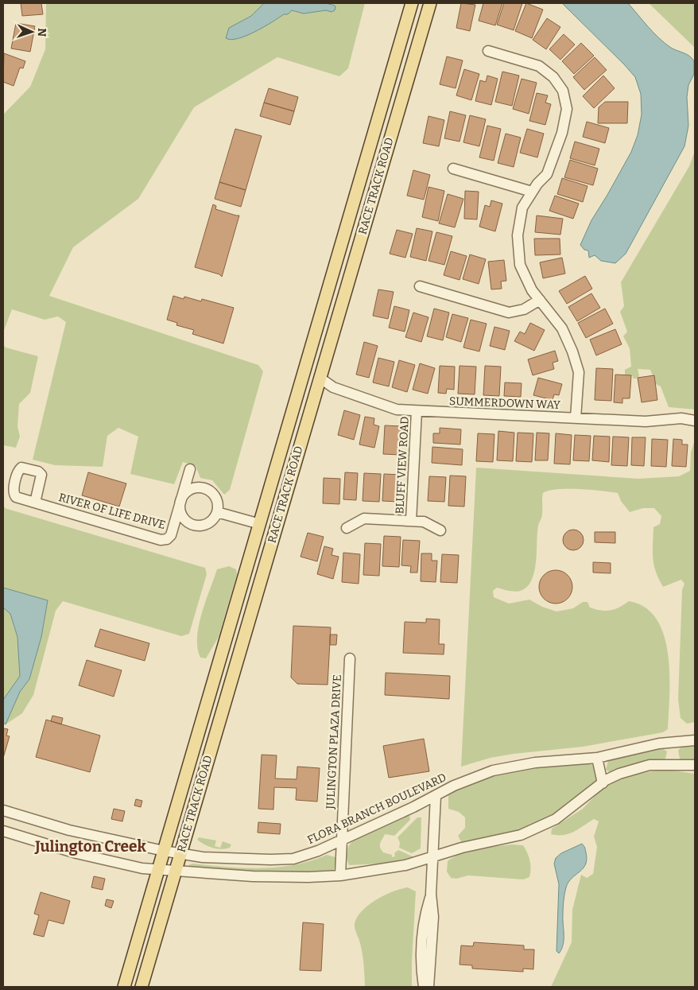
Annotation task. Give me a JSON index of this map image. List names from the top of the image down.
{
  "streets": {
    "main road": ["RACE TRACK ROAD"],
    "street": [
      "SUMMERDOWN WAY",
      "BLUFF VIEW ROAD",
      "RIVER OF LIFE DRIVE",
      "JULINGTON PLAZA DRIVE",
      "FLORA BRANCH BOULEVARD"
    ]
  },
  "crossings": [
    ["RACE TRACK ROAD", "SUMMERDOWN WAY"],
    ["RACE TRACK ROAD", "FLORA BRANCH BOULEVARD"],
    ["SUMMERDOWN WAY", "BLUFF VIEW ROAD"],
    ["JULINGTON PLAZA DRIVE", "FLORA BRANCH BOULEVARD"]
  ],
  "districts": ["Julington Creek"],
  "north": "right"
}
